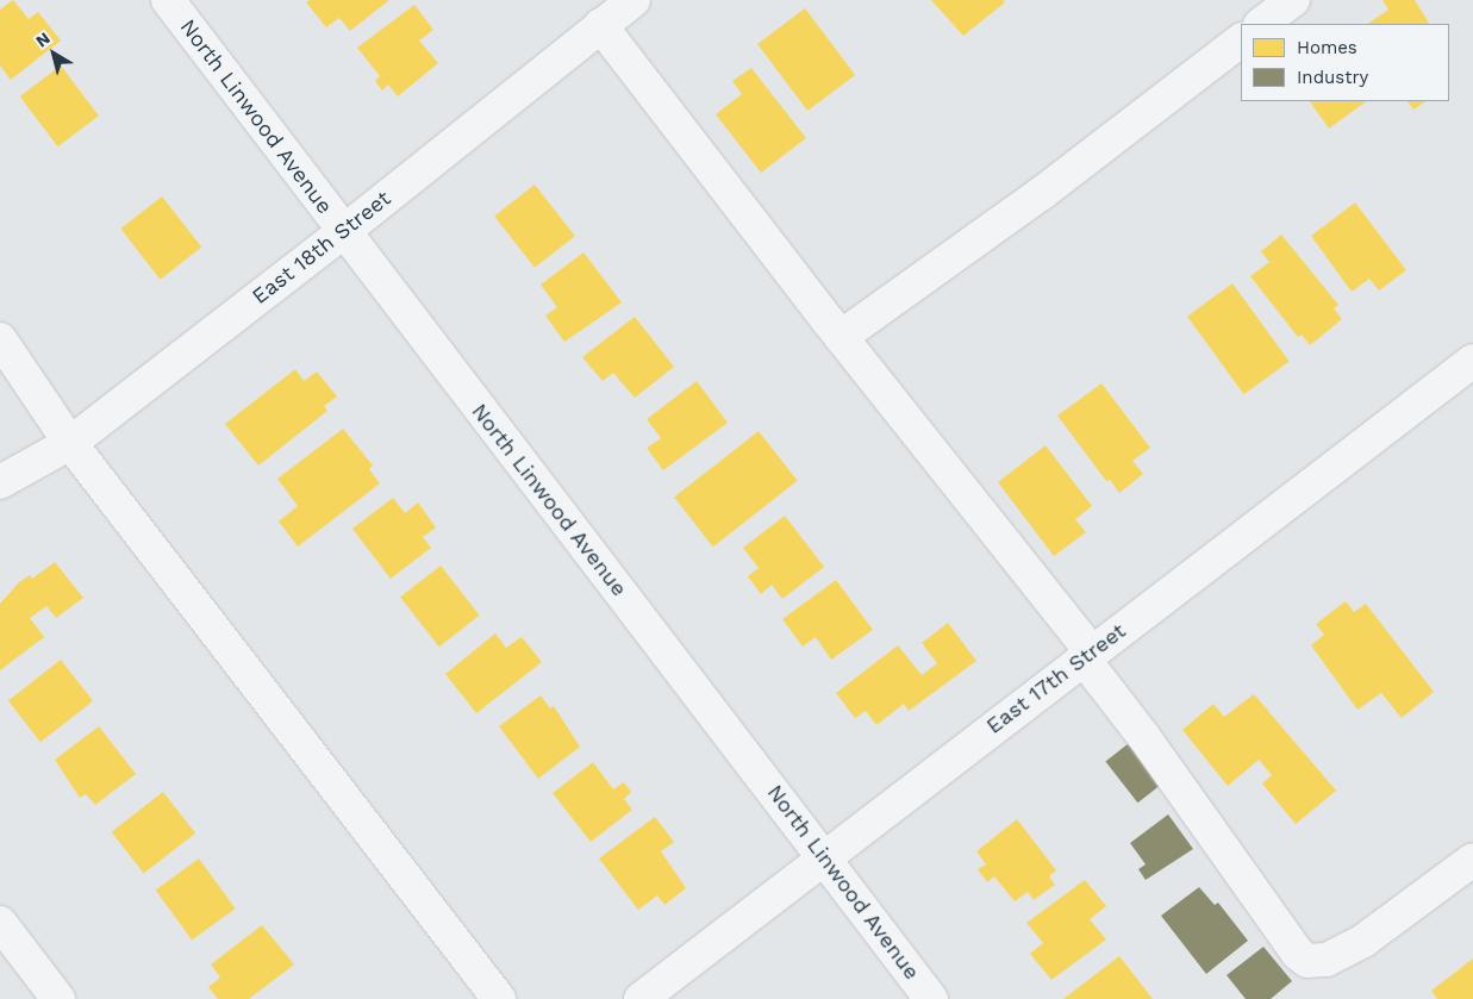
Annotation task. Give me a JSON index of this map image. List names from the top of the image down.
{
  "streets": {
    "street": ["North Linwood Avenue", "East 18th Street", "East 17th Street"]
  },
  "crossings": [
    ["North Linwood Avenue", "East 18th Street"],
    ["North Linwood Avenue", "East 17th Street"]
  ],
  "legend": ["Homes", "Industry"],
  "north": "top left"
}
